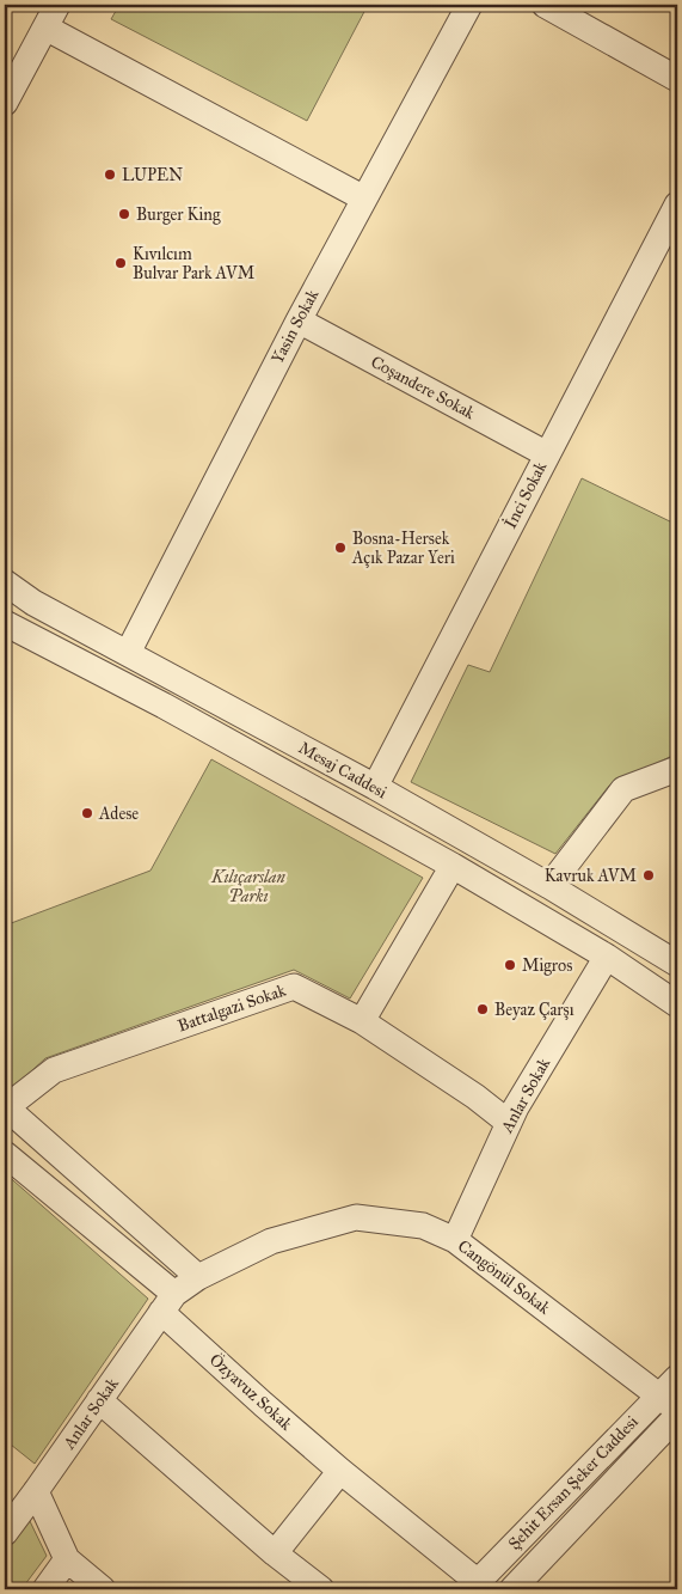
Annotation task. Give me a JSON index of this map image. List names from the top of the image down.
{
  "streets": {
    "street": [
      "Yasin Sokak",
      "Coşandere Sokak",
      "İnci Sokak",
      "Mesaj Caddesi",
      "Battalgazi Sokak",
      "Anlar Sokak",
      "Cangönül Sokak",
      "Özyavuz Sokak",
      "Şehit Ersan Şeker Caddesi"
    ]
  },
  "crossings": [
    ["Yasin Sokak", "Coşandere Sokak"],
    ["Yasin Sokak", "Mesaj Caddesi"],
    ["Coşandere Sokak", "İnci Sokak"],
    ["İnci Sokak", "Mesaj Caddesi"],
    ["Mesaj Caddesi", "Anlar Sokak"],
    ["Battalgazi Sokak", "Anlar Sokak"],
    ["Battalgazi Sokak", "Cangönül Sokak"],
    ["Anlar Sokak", "Cangönül Sokak"],
    ["Anlar Sokak", "Özyavuz Sokak"],
    ["Cangönül Sokak", "Özyavuz Sokak"],
    ["Cangönül Sokak", "Şehit Ersan Şeker Caddesi"],
    ["Özyavuz Sokak", "Şehit Ersan Şeker Caddesi"]
  ],
  "parks": ["Kılıçarslan Parkı"],
  "places": [
    "LUPEN",
    "Burger King",
    "Kıvılcım Bulvar Park AVM",
    "Bosna-Hersek Açık Pazar Yeri",
    "Adese",
    "Kavruk AVM",
    "Migros",
    "Beyaz Çarşı"
  ]
}
